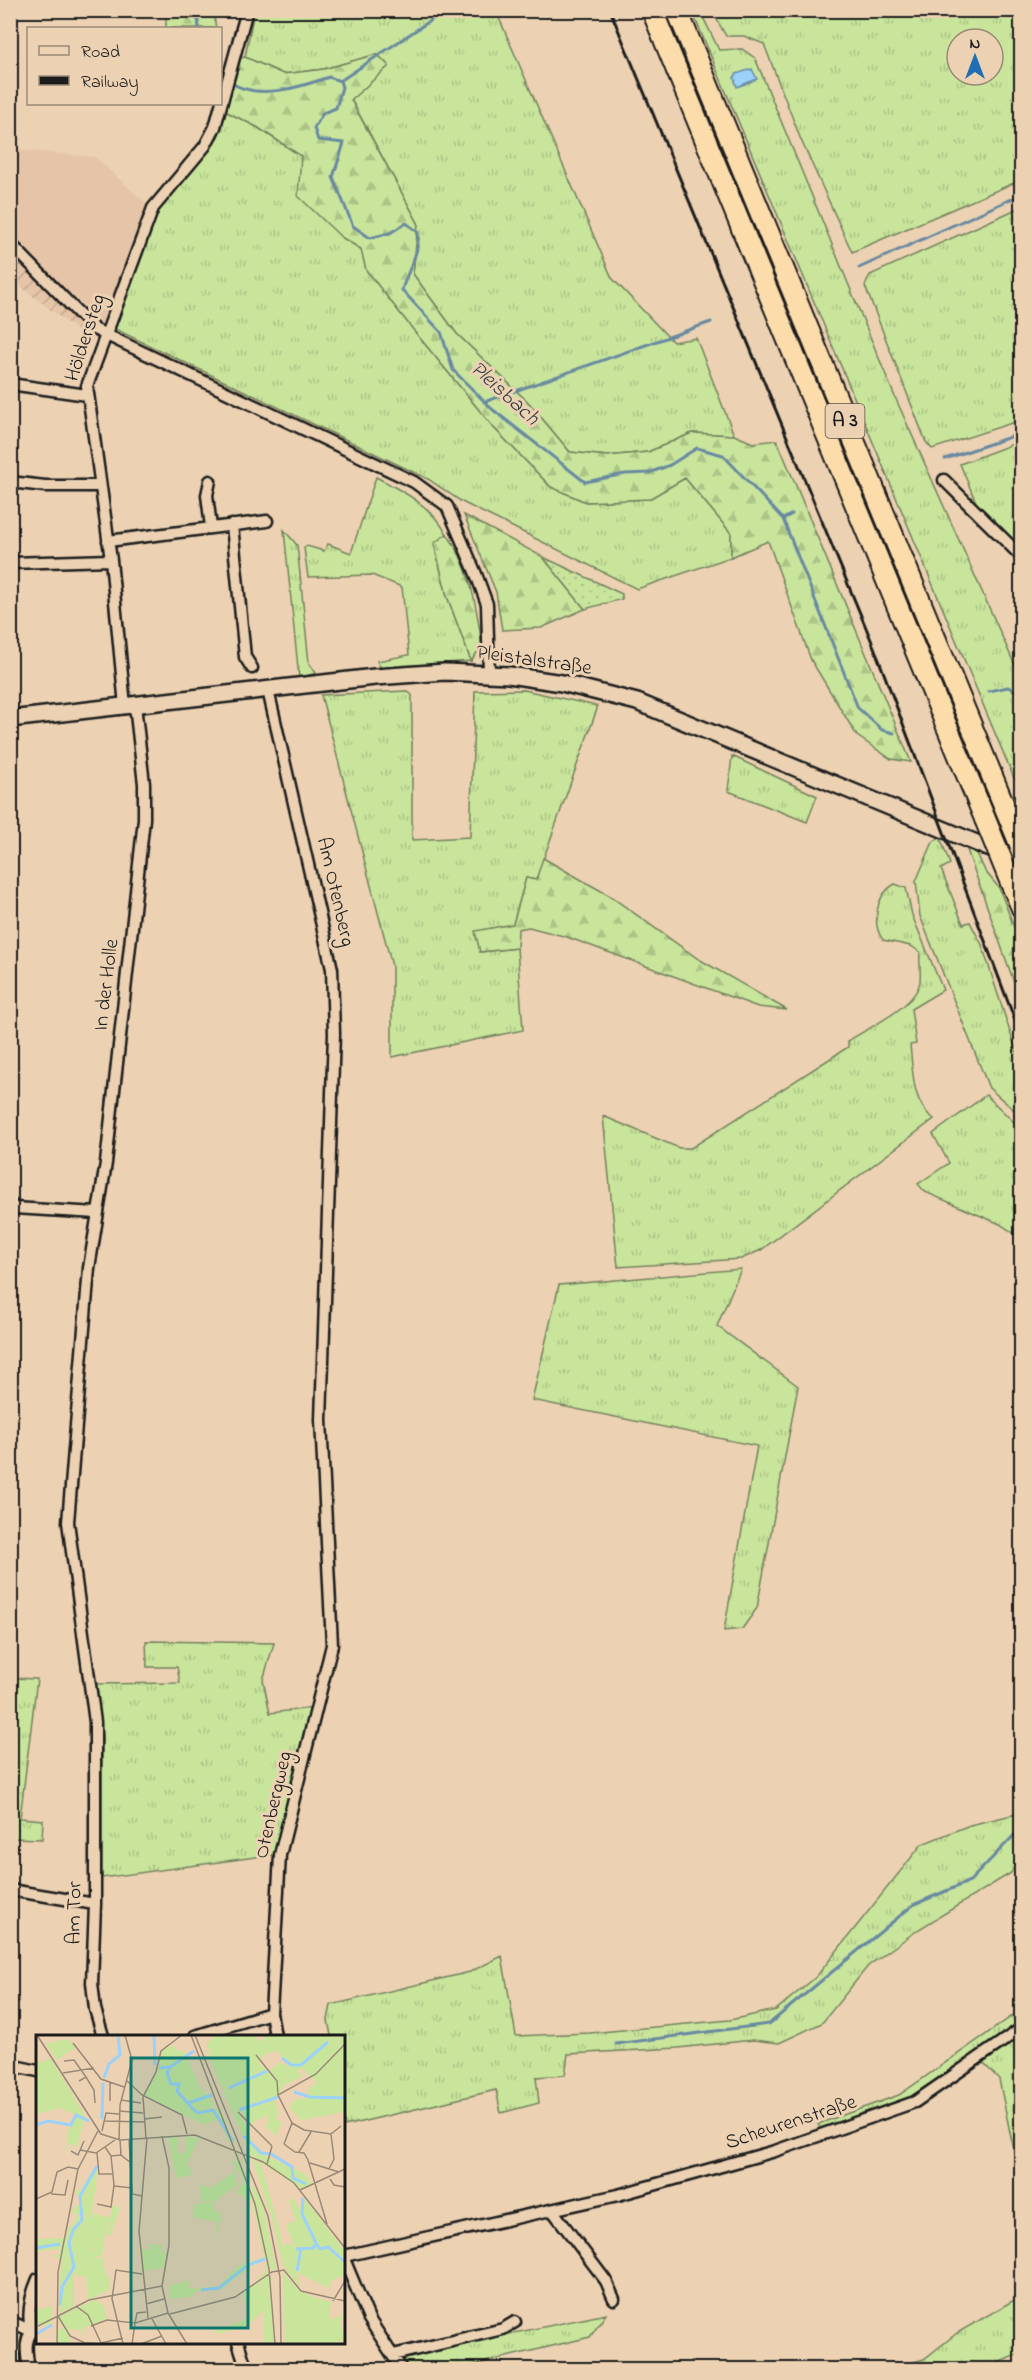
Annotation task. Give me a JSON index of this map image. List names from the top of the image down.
{
  "streets": {
    "highway": ["A 3"],
    "main road": ["Pleistalstraße"],
    "street": [
      "Höldersteg",
      "Am Otenberg",
      "In der Holle",
      "Otenbergweg",
      "Am Tor",
      "Scheurenstraße"
    ]
  },
  "crossings": [
    ["Höldersteg", "Pleistalstraße"],
    ["Höldersteg", "In der Holle"],
    ["Pleistalstraße", "Am Otenberg"],
    ["Pleistalstraße", "In der Holle"],
    ["Am Otenberg", "Otenbergweg"],
    ["In der Holle", "Am Tor"]
  ],
  "water": ["Pleisbach"],
  "legend": ["Road", "Railway"],
  "north": "top"
}
